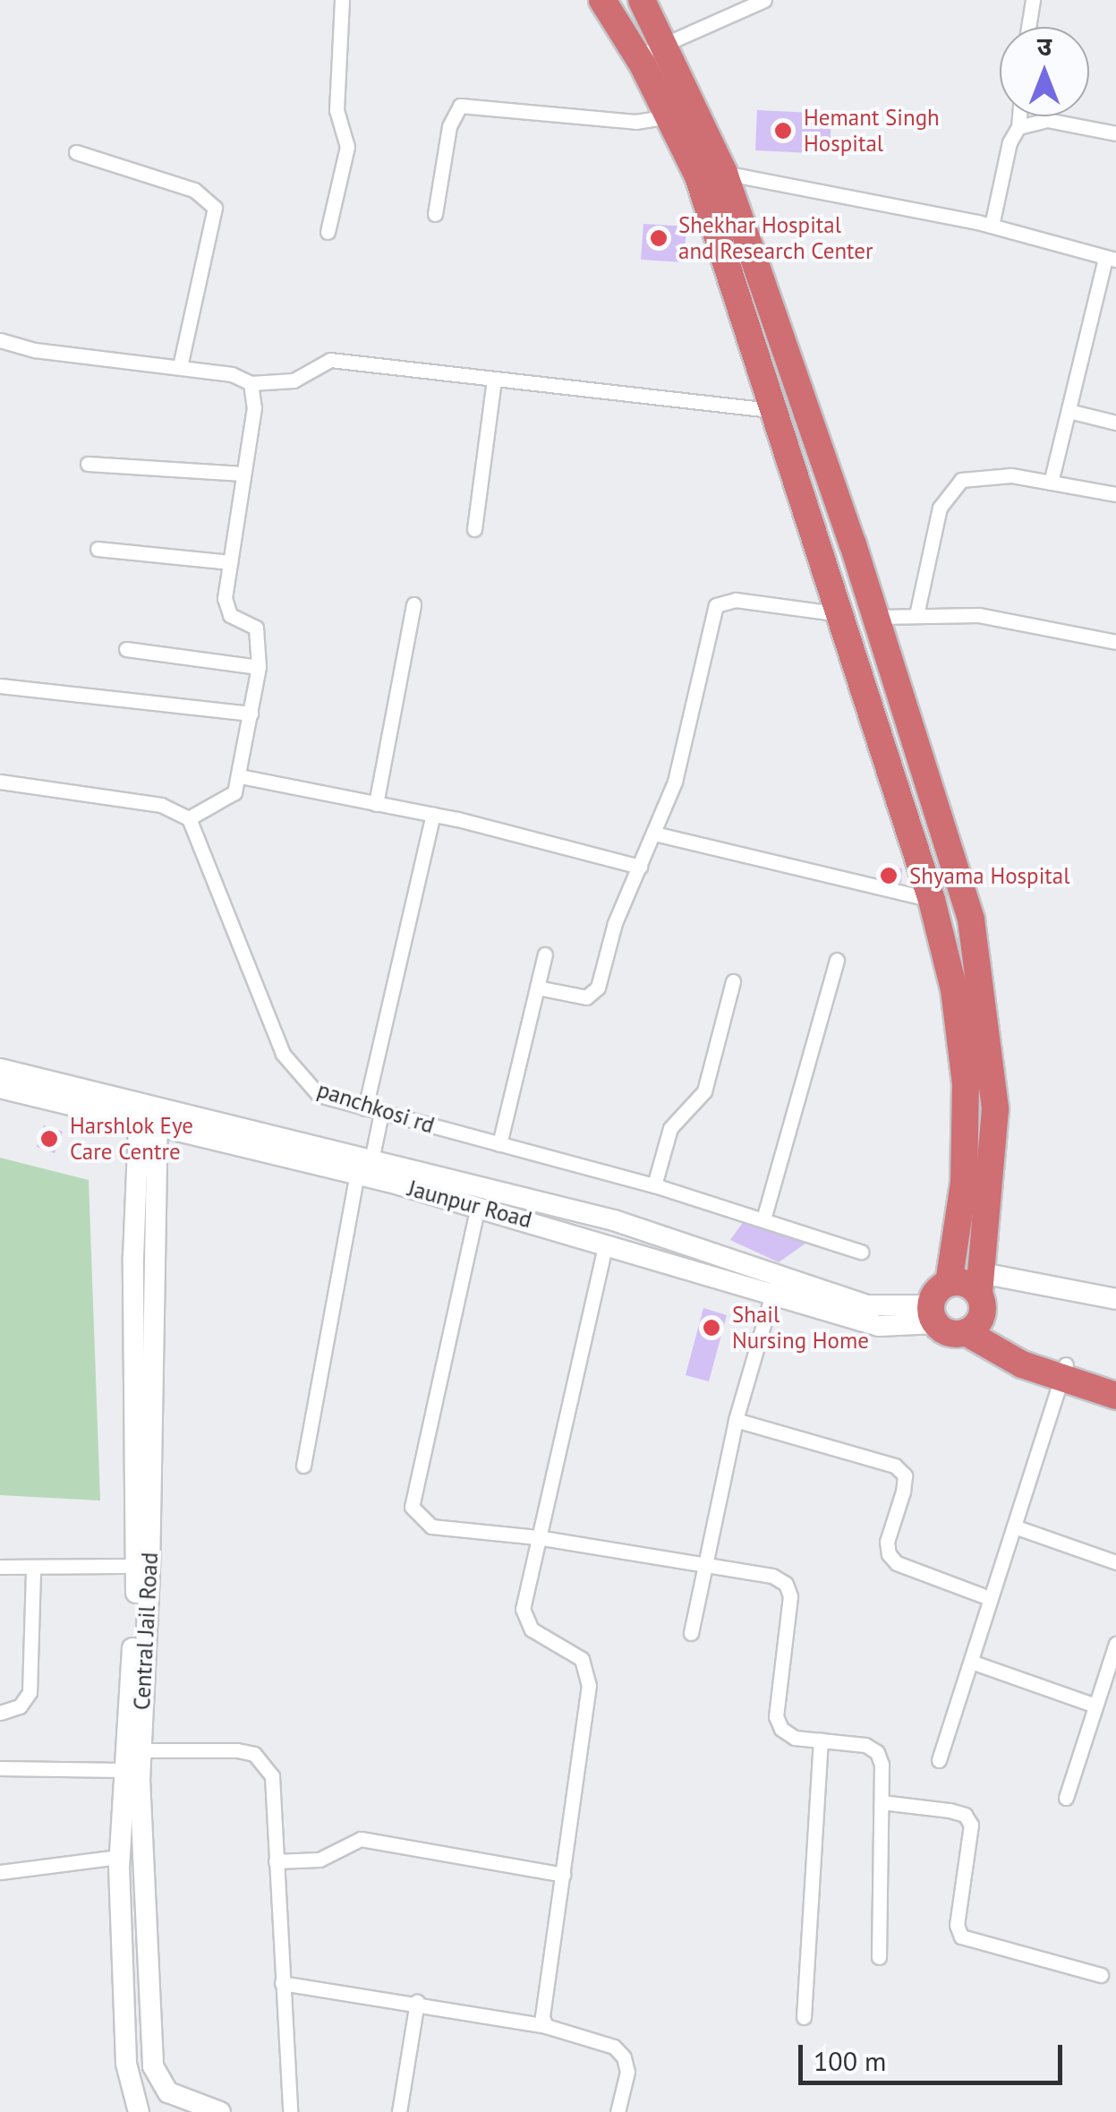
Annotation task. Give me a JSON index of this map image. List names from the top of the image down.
{
  "streets": {
    "street": ["panchkosi rd", "Jaunpur Road", "Central Jail Road"]
  },
  "crossings": [
    ["Jaunpur Road", "Central Jail Road"]
  ],
  "places": [
    "Hemant Singh Hospital",
    "Shekhar Hospital and Research Center",
    "Shyama Hospital",
    "Harshlok Eye Care Centre",
    "Shail Nursing Home"
  ],
  "scale_bar": "100 m",
  "north": "top"
}
